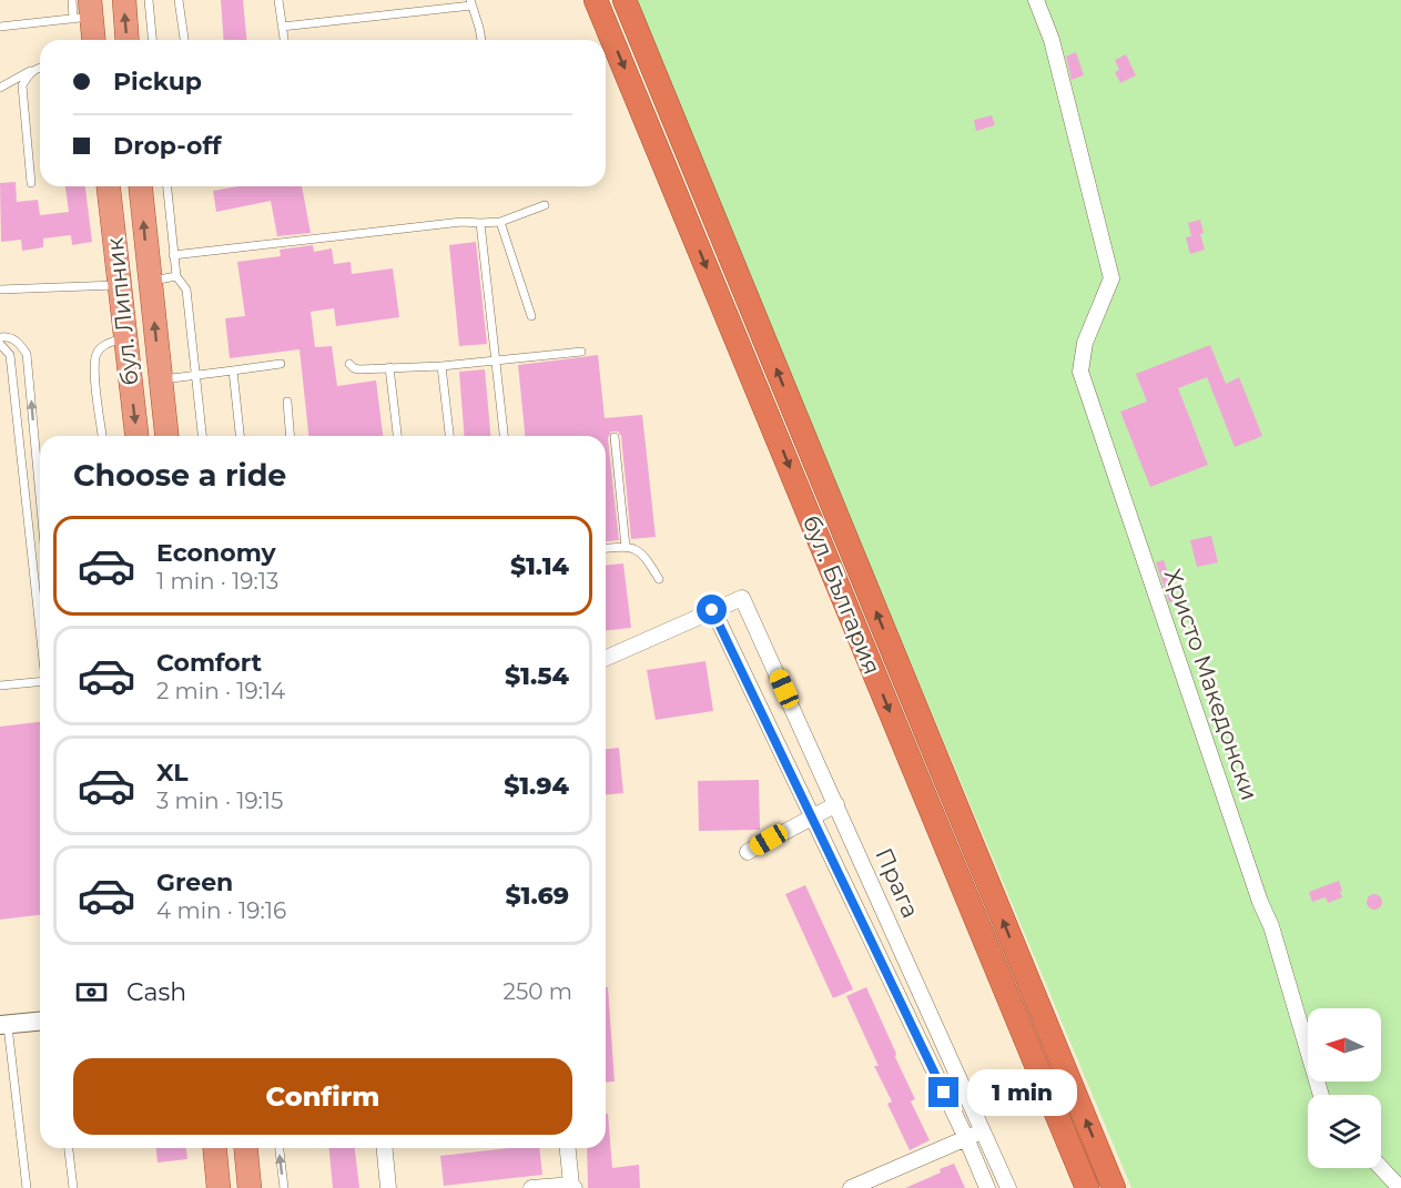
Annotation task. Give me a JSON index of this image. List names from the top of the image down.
{
  "streets": {
    "highway": ["бул. България"],
    "main road": ["бул. Липник"],
    "street": ["Христо Македонски", "Прага"]
  },
  "north": "left",
  "page": {
    "banner": ["Pickup", "Drop-off"],
    "heading": "Choose a ride",
    "list": [
      {
        "name": "Economy",
        "note": "1 min · 19:13",
        "value": "$1.14"
      },
      {
        "name": "Comfort",
        "note": "2 min · 19:14",
        "value": "$1.54"
      },
      {
        "name": "XL",
        "note": "3 min · 19:15",
        "value": "$1.94"
      },
      {
        "name": "Green",
        "note": "4 min · 19:16",
        "value": "$1.69"
      }
    ],
    "pay": ["Cash", "250 m"],
    "buttons": "Confirm",
    "bubble": "1 min"
  }
}
